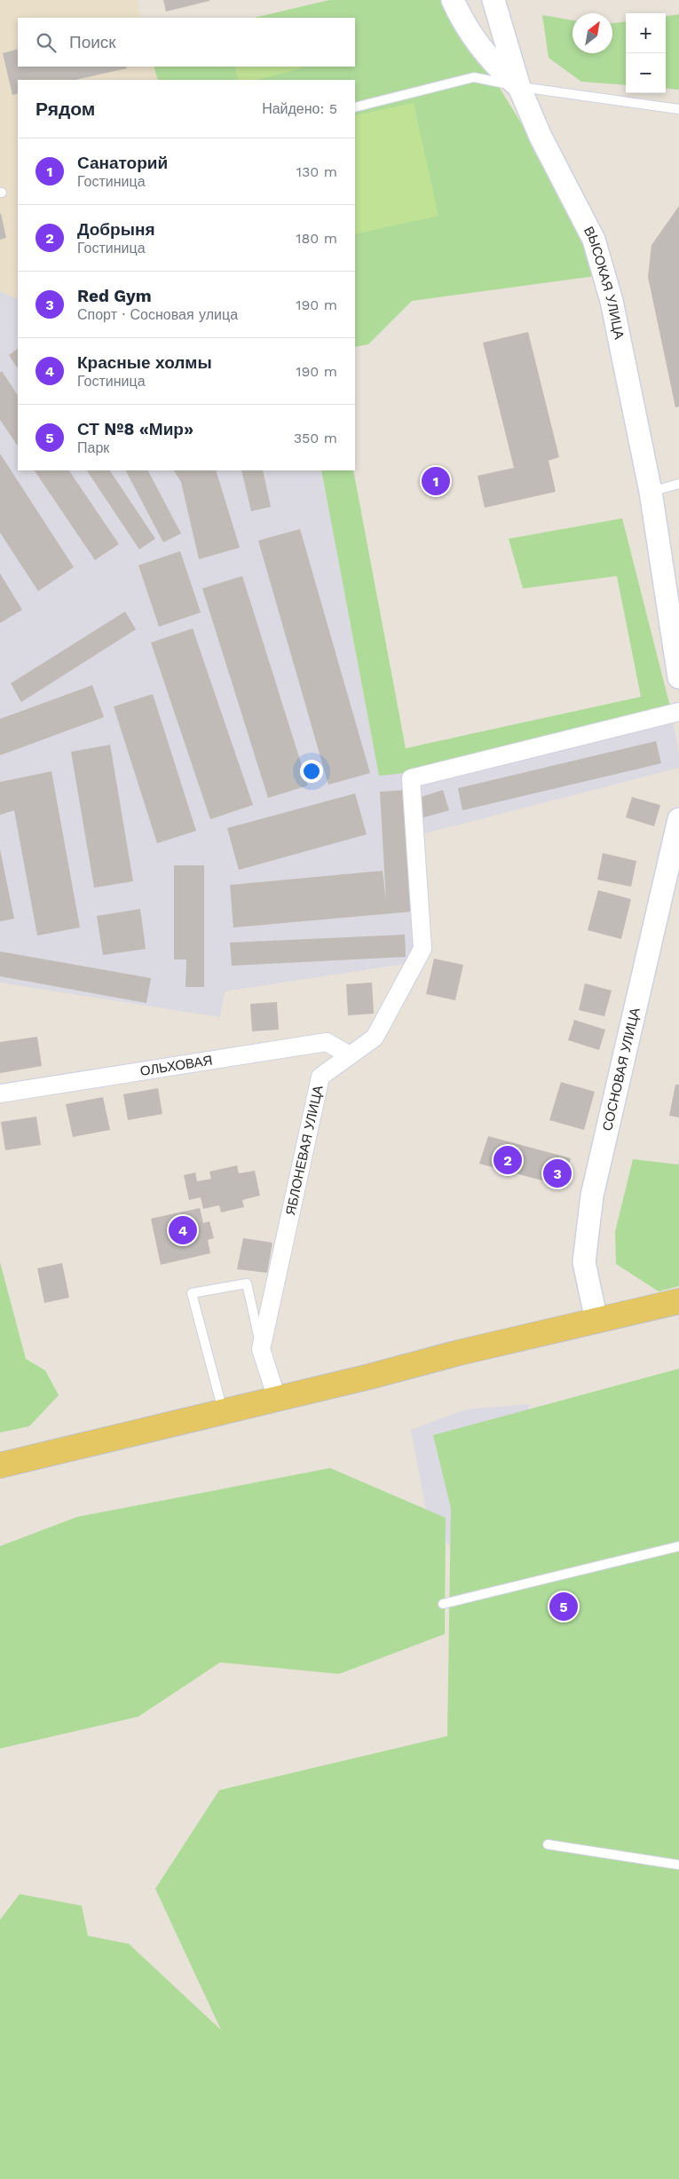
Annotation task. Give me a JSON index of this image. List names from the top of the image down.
{
  "streets": {
    "street": [
      "ВЫСОКАЯ УЛИЦА",
      "ОЛЬХОВАЯ",
      "СОСНОВАЯ УЛИЦА",
      "ЯБЛОНЕВАЯ УЛИЦА"
    ]
  },
  "crossings": [
    ["ОЛЬХОВАЯ", "ЯБЛОНЕВАЯ УЛИЦА"]
  ],
  "north": "top right",
  "page": {
    "map_buttons": ["+", "−"],
    "search": "Поиск",
    "heading": ["Рядом", "Найдено: 5"],
    "list": [
      {
        "mark": "1",
        "name": "Санаторий",
        "note": "Гостиница",
        "value": "130 m"
      },
      {
        "mark": "2",
        "name": "Добрыня",
        "note": "Гостиница",
        "value": "180 m"
      },
      {
        "mark": "3",
        "name": "Red Gym",
        "note": "Спорт · Сосновая улица",
        "value": "190 m"
      },
      {
        "mark": "4",
        "name": "Красные холмы",
        "note": "Гостиница",
        "value": "190 m"
      },
      {
        "mark": "5",
        "name": "СТ №8 «Мир»",
        "note": "Парк",
        "value": "350 m"
      }
    ],
    "pins": [
      "1",
      "2",
      "3",
      "4",
      "5"
    ]
  }
}
